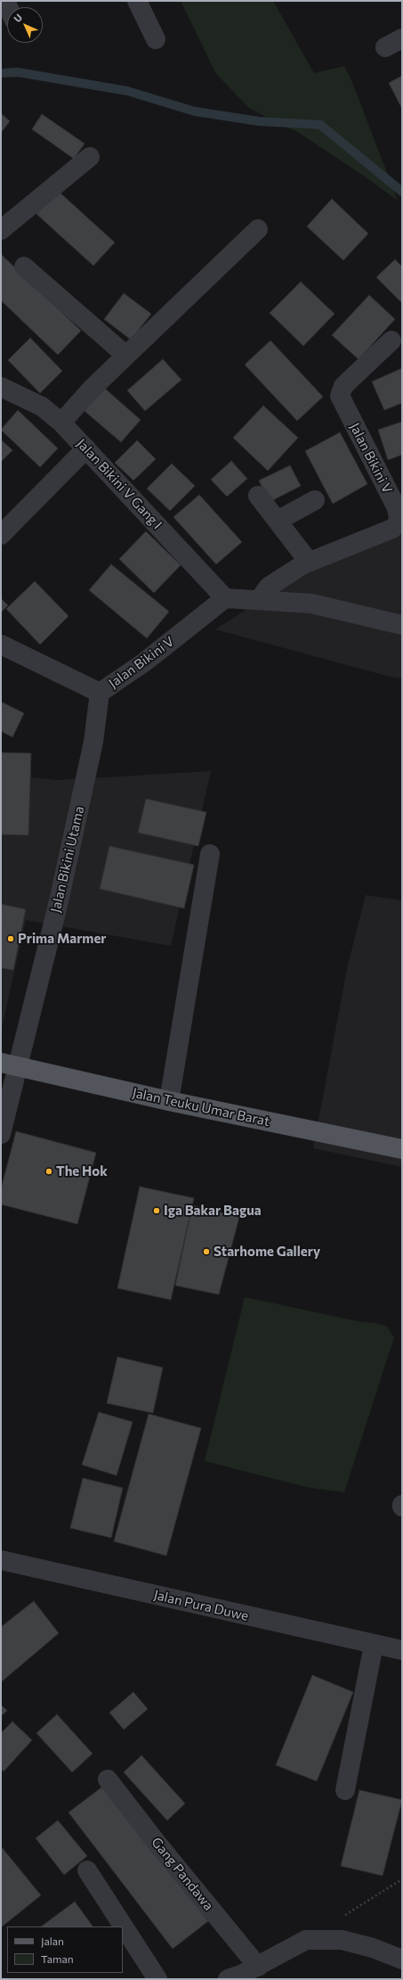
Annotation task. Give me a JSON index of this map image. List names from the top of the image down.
{
  "streets": {
    "main road": ["Jalan Teuku Umar Barat"],
    "street": [
      "Jalan Bikini V",
      "Jalan Bikini V Gang I",
      "Jalan Bikini Utama",
      "Jalan Pura Duwe",
      "Gang Pandawa"
    ]
  },
  "crossings": [
    ["Jalan Bikini V", "Jalan Bikini V Gang I"],
    ["Jalan Bikini V", "Jalan Bikini Utama"],
    ["Jalan Bikini Utama", "Jalan Teuku Umar Barat"]
  ],
  "places": [
    "Prima Marmer",
    "The Hok",
    "Iga Bakar Bagua",
    "Starhome Gallery"
  ],
  "legend": ["Jalan", "Taman"],
  "north": "top left"
}
